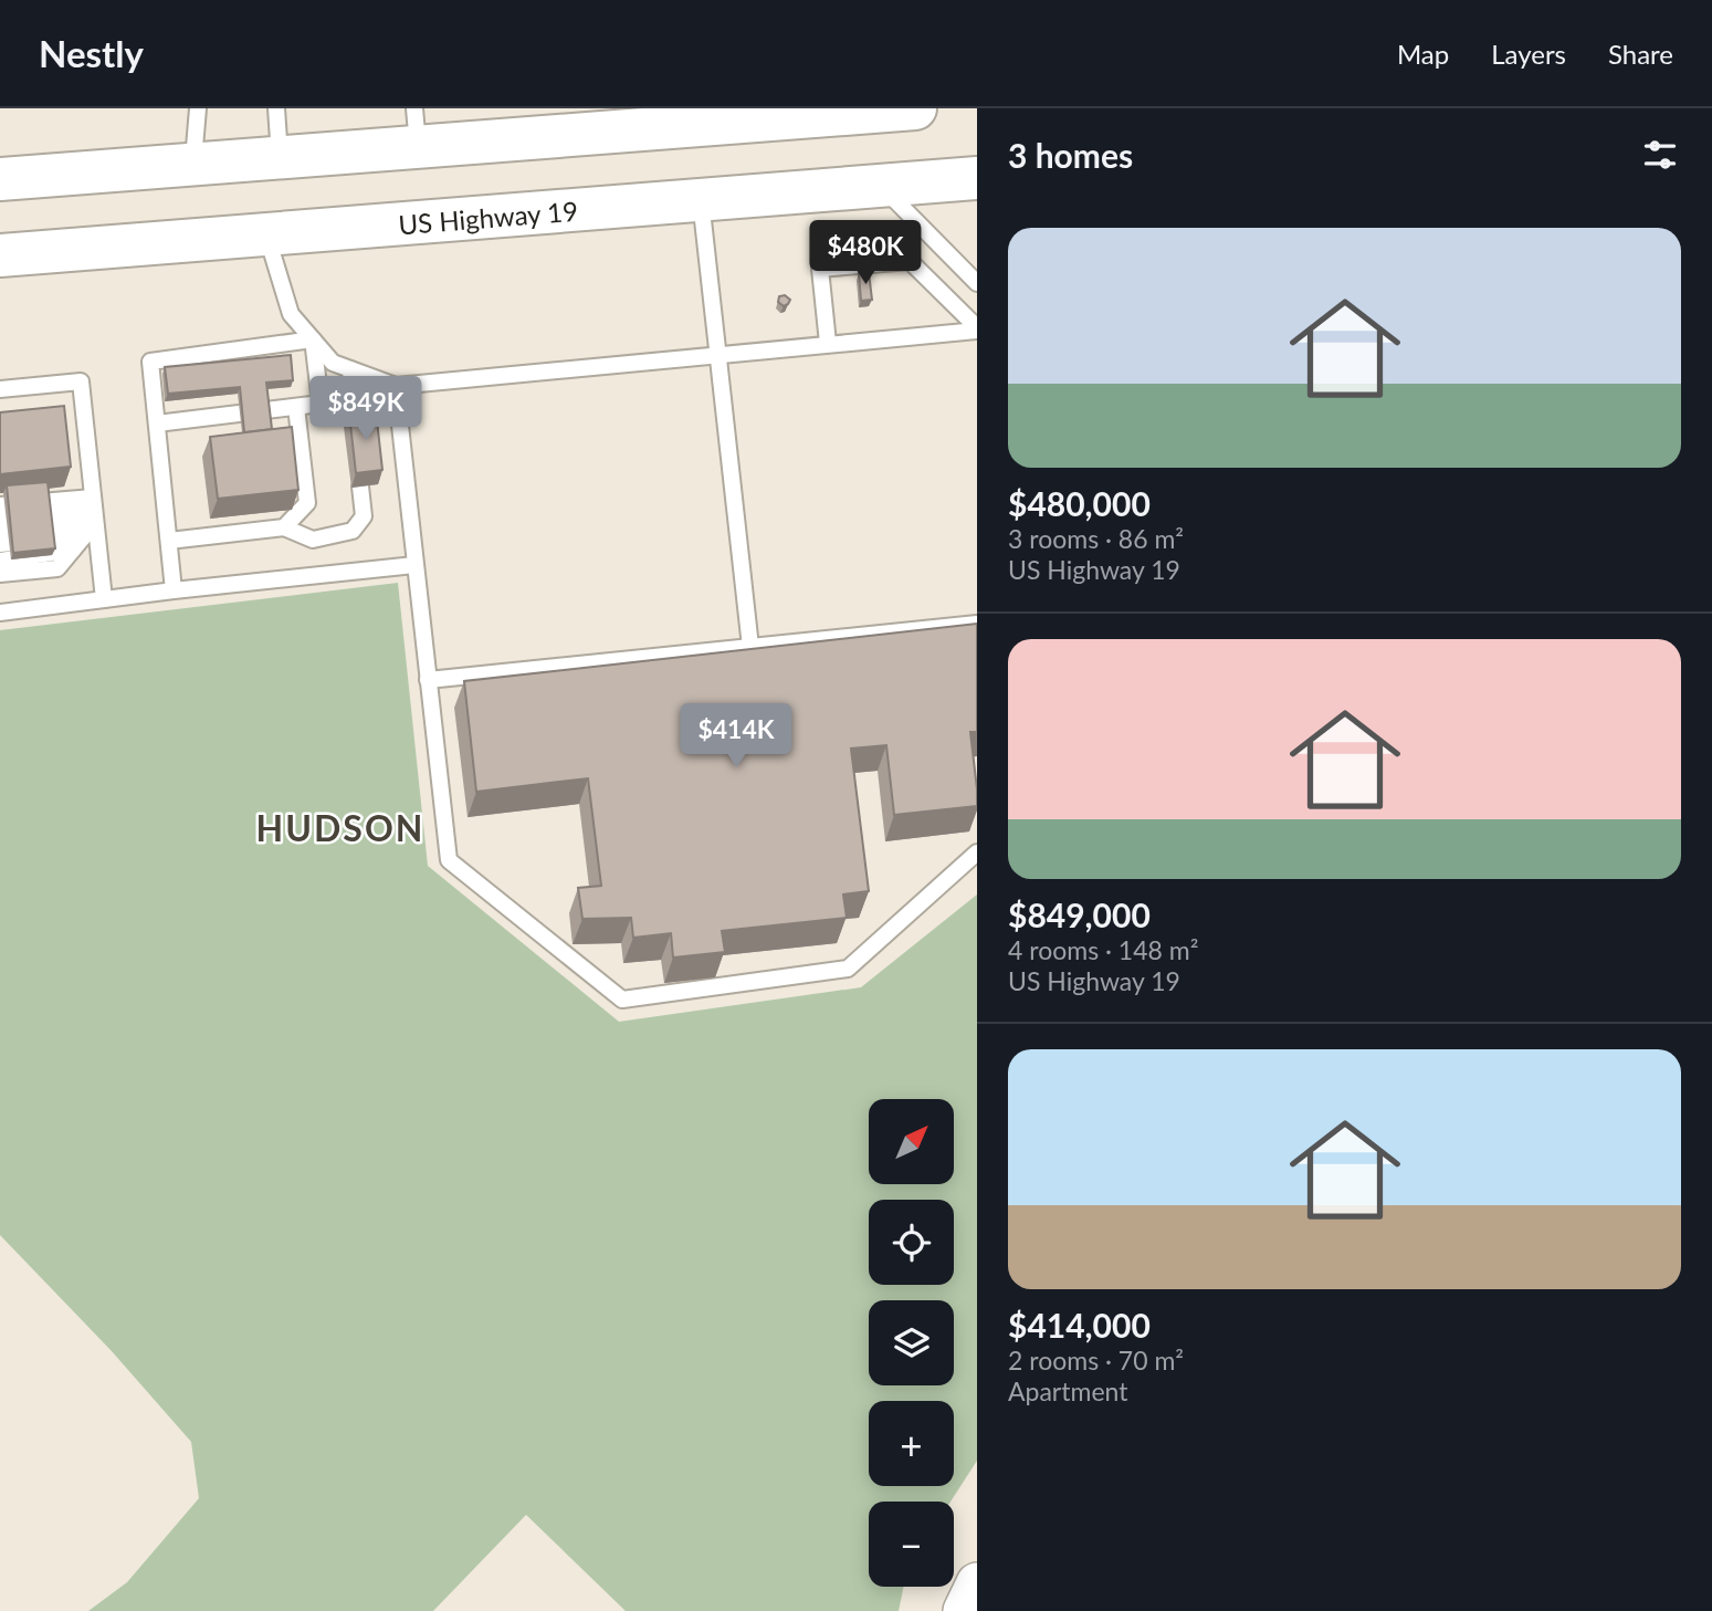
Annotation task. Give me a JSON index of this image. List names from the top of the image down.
{
  "streets": {
    "highway": ["US Highway 19"]
  },
  "districts": ["HUDSON"],
  "north": "top right",
  "page": {
    "header": "Nestly",
    "nav": ["Map", "Layers", "Share"],
    "heading": "3 homes",
    "list": [
      {
        "name": "$480,000",
        "note": "3 rooms · 86 m² · US Highway 19"
      },
      {
        "name": "$849,000",
        "note": "4 rooms · 148 m² · US Highway 19"
      },
      {
        "name": "$414,000",
        "note": "2 rooms · 70 m² · Apartment"
      }
    ],
    "price": ["$480K", "$849K", "$414K"],
    "map_buttons": ["+", "−"]
  }
}
